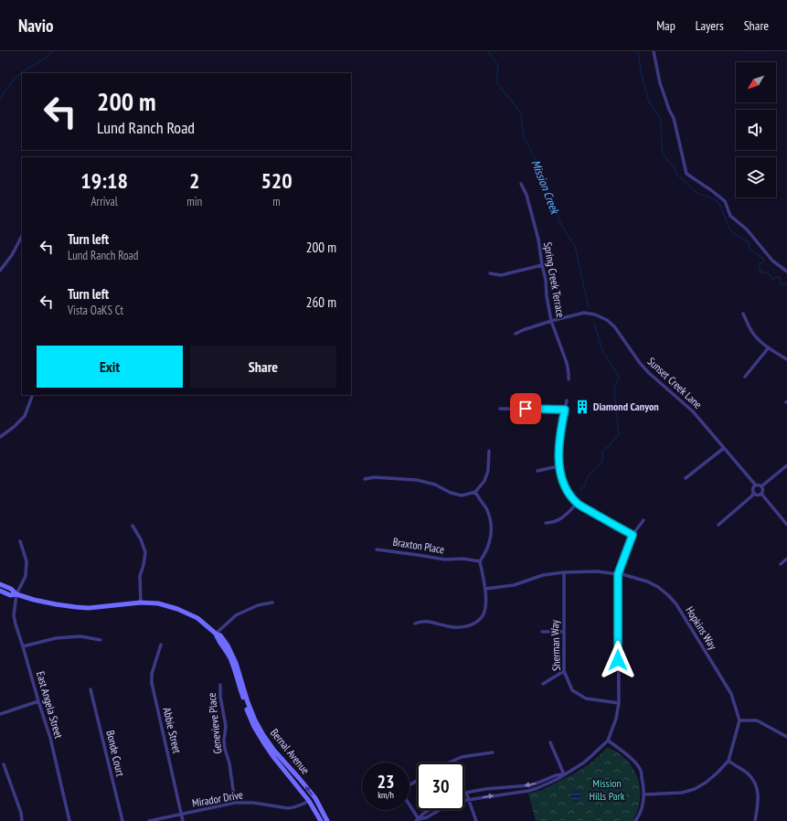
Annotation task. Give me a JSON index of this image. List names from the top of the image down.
{
  "streets": {
    "main road": ["Bernal Avenue"],
    "street": [
      "Spring Creek Terrace",
      "Sunset Creek Lane",
      "Braxton Place",
      "Hopkins Way",
      "Sherman Way",
      "East Angela Street",
      "Genevieve Place",
      "Abbie Street",
      "Bonde Court",
      "Mirador Drive"
    ]
  },
  "crossings": [
    ["Spring Creek Terrace", "Sunset Creek Lane"],
    ["Hopkins Way", "Sherman Way"],
    ["East Angela Street", "Bernal Avenue"],
    ["Genevieve Place", "Mirador Drive"],
    ["Abbie Street", "Mirador Drive"],
    ["Bernal Avenue", "Mirador Drive"]
  ],
  "water": ["Mission Creek"],
  "parks": ["Mission Hills Park"],
  "places": {
    "building": ["Diamond Canyon"]
  },
  "north": "bottom left",
  "page": {
    "header": "Navio",
    "nav": ["Map", "Layers", "Share"],
    "turn": ["200 m", "Lund Ranch Road"],
    "eta": [
      "19:18",
      "Arrival",
      "2",
      "min",
      "520",
      "m"
    ],
    "list": [
      {
        "name": "Turn left",
        "note": "Lund Ranch Road",
        "value": "200 m"
      },
      {
        "name": "Turn left",
        "note": "Vista OaKS Ct",
        "value": "260 m"
      }
    ],
    "buttons": ["Exit", "Share"],
    "speed": "23 km/h",
    "limit": "30"
  }
}
